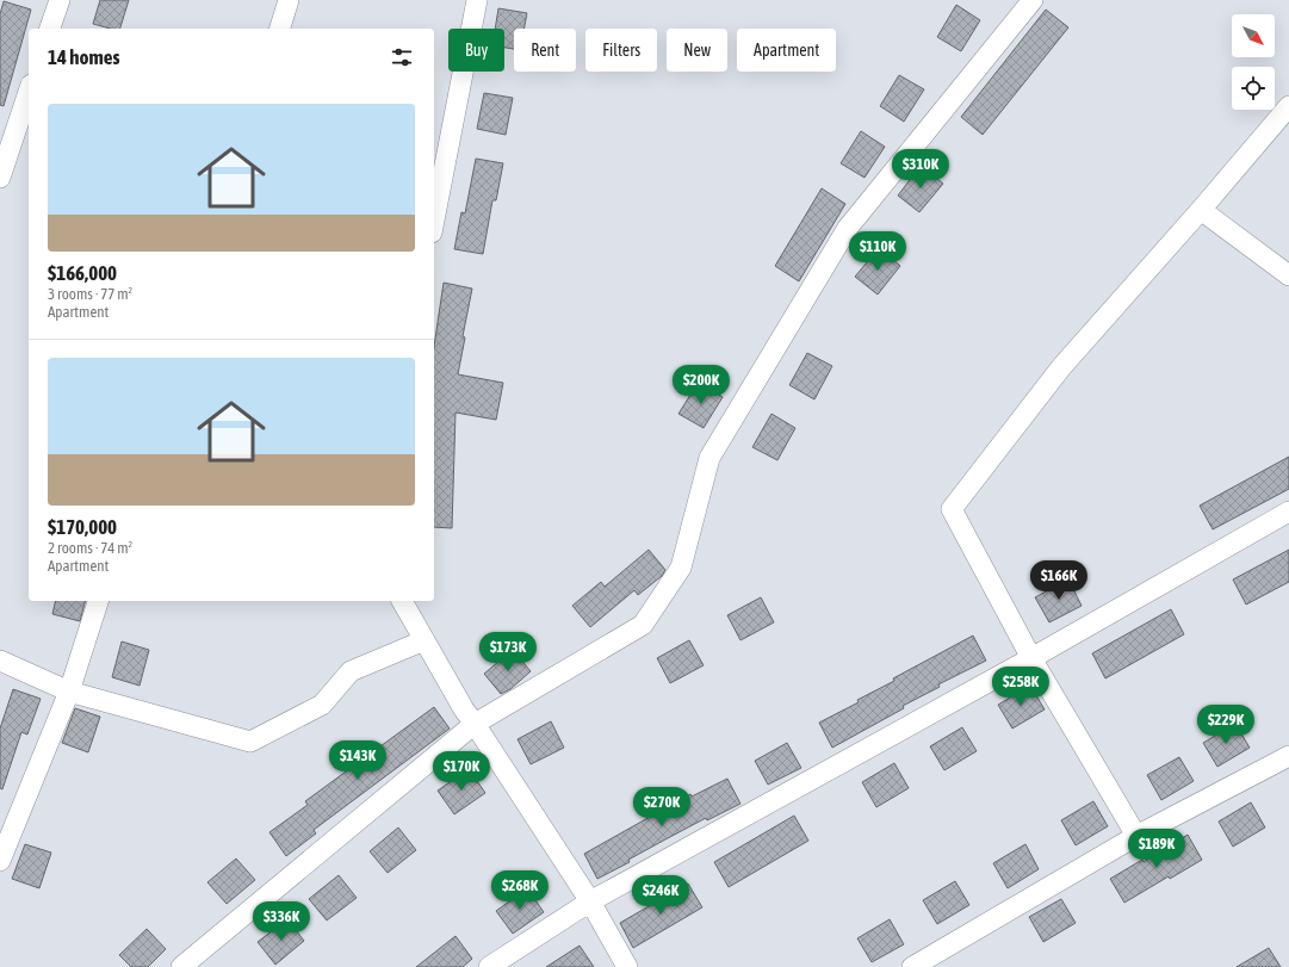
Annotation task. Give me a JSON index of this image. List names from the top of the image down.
{
  "north": "bottom right",
  "page": {
    "chip": [
      "Buy",
      "Rent",
      "Filters",
      "New",
      "Apartment"
    ],
    "heading": "14 homes",
    "list": [
      {
        "name": "$166,000",
        "note": "3 rooms · 77 m² · Apartment"
      },
      {
        "name": "$170,000",
        "note": "2 rooms · 74 m² · Apartment"
      }
    ],
    "price": [
      "$310K",
      "$110K",
      "$200K",
      "$166K",
      "$173K",
      "$258K",
      "$229K",
      "$143K",
      "$170K",
      "$270K",
      "$189K",
      "$268K",
      "$246K",
      "$336K"
    ]
  }
}
